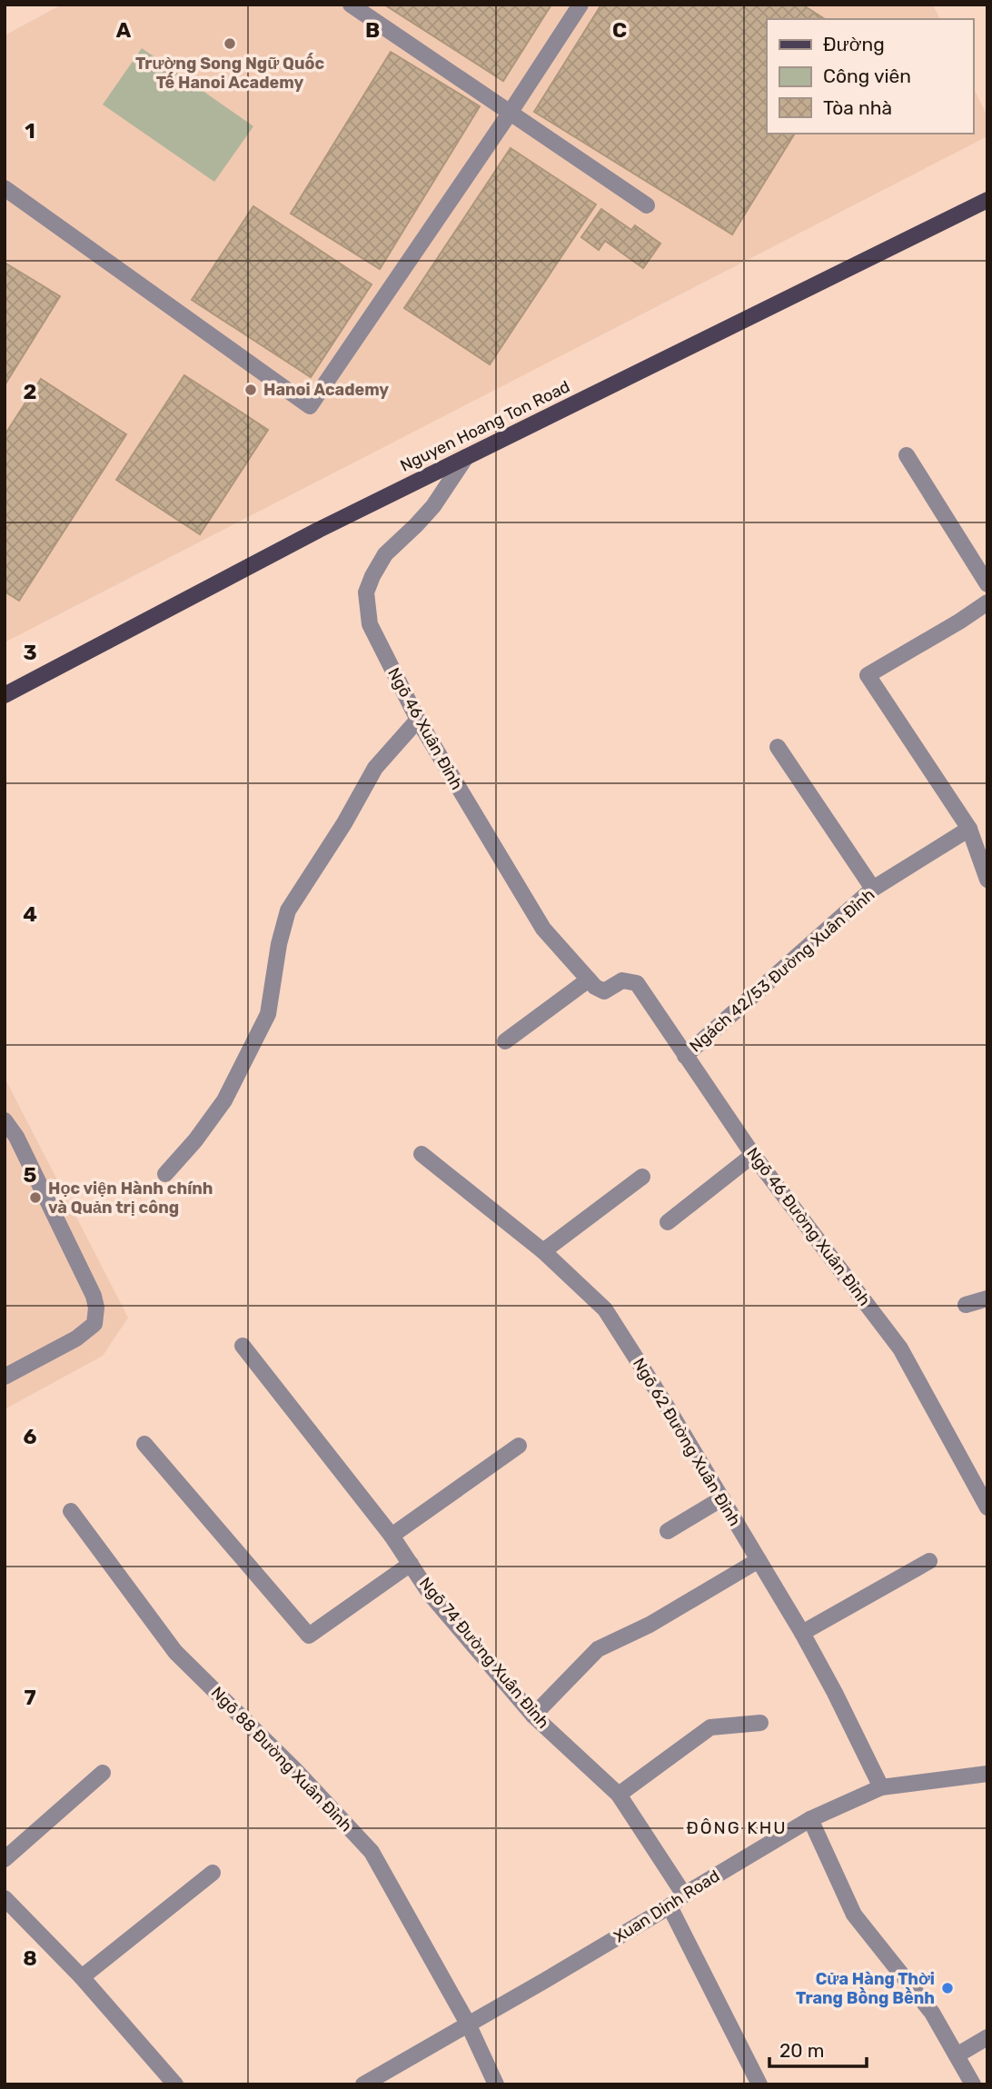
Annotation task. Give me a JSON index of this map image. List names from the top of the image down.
{
  "streets": {
    "main road": ["Nguyen Hoang Ton Road"],
    "street": [
      "Ngõ 46 Xuân Đỉnh",
      "Ngách 42/53 Đường Xuân Đỉnh",
      "Ngõ 46 Đường Xuân Đỉnh",
      "Ngõ 62 Đường Xuân Đỉnh",
      "Ngõ 74 Đường Xuân Đỉnh",
      "Ngõ 88 Đường Xuân Đỉnh",
      "Xuan Dinh Road"
    ]
  },
  "crossings": [
    ["Nguyen Hoang Ton Road", "Ngõ 46 Xuân Đỉnh"],
    ["Ngõ 46 Xuân Đỉnh", "Ngõ 46 Đường Xuân Đỉnh"],
    ["Ngách 42/53 Đường Xuân Đỉnh", "Ngõ 46 Đường Xuân Đỉnh"],
    ["Ngõ 62 Đường Xuân Đỉnh", "Xuan Dinh Road"],
    ["Ngõ 74 Đường Xuân Đỉnh", "Xuan Dinh Road"],
    ["Ngõ 88 Đường Xuân Đỉnh", "Xuan Dinh Road"]
  ],
  "districts": ["ĐÔNG KHU"],
  "places": [
    "Trường Song Ngữ Quốc Tế Hanoi Academy",
    "Hanoi Academy",
    "Học viện Hành chính và Quản trị công",
    "Cửa Hàng Thời Trang Bồng Bềnh"
  ],
  "legend": ["Đường", "Công viên", "Tòa nhà"],
  "scale_bar": "20 m",
  "grid": {
    "columns": ["A", "B", "C"],
    "rows": [
      "1",
      "2",
      "3",
      "4",
      "5",
      "6",
      "7",
      "8"
    ]
  }
}
